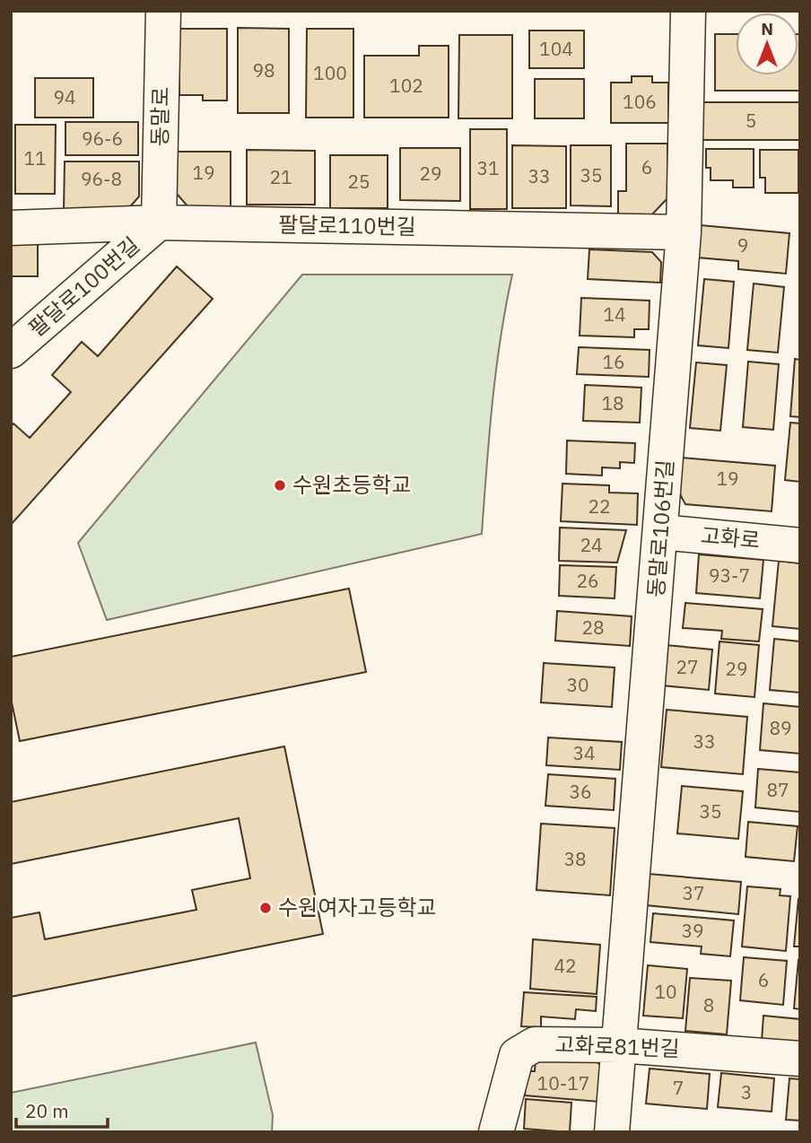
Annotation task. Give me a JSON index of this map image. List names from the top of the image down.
{
  "streets": {
    "street": [
      "동말로",
      "팔달로110번길",
      "팔달로100번길",
      "동말로106번길",
      "고화로",
      "고화로81번길"
    ]
  },
  "crossings": [
    ["동말로", "팔달로110번길"],
    ["동말로", "팔달로100번길"],
    ["팔달로110번길", "팔달로100번길"],
    ["팔달로110번길", "동말로106번길"],
    ["동말로106번길", "고화로"],
    ["동말로106번길", "고화로81번길"]
  ],
  "places": ["수원초등학교", "수원여자고등학교"],
  "house_numbers": [
    "104",
    "98",
    "100",
    "102",
    "94",
    "106",
    "5",
    "96-6",
    "11",
    "6",
    "31",
    "19",
    "29",
    "35",
    "33",
    "21",
    "96-8",
    "25",
    "9",
    "14",
    "16",
    "18",
    "19",
    "22",
    "24",
    "93-7",
    "26",
    "28",
    "27",
    "29",
    "30",
    "89",
    "33",
    "34",
    "87",
    "36",
    "35",
    "38",
    "37",
    "39",
    "42",
    "6",
    "10",
    "8",
    "10-17",
    "7",
    "3"
  ],
  "scale_bar": "20 m",
  "north": "top"
}
